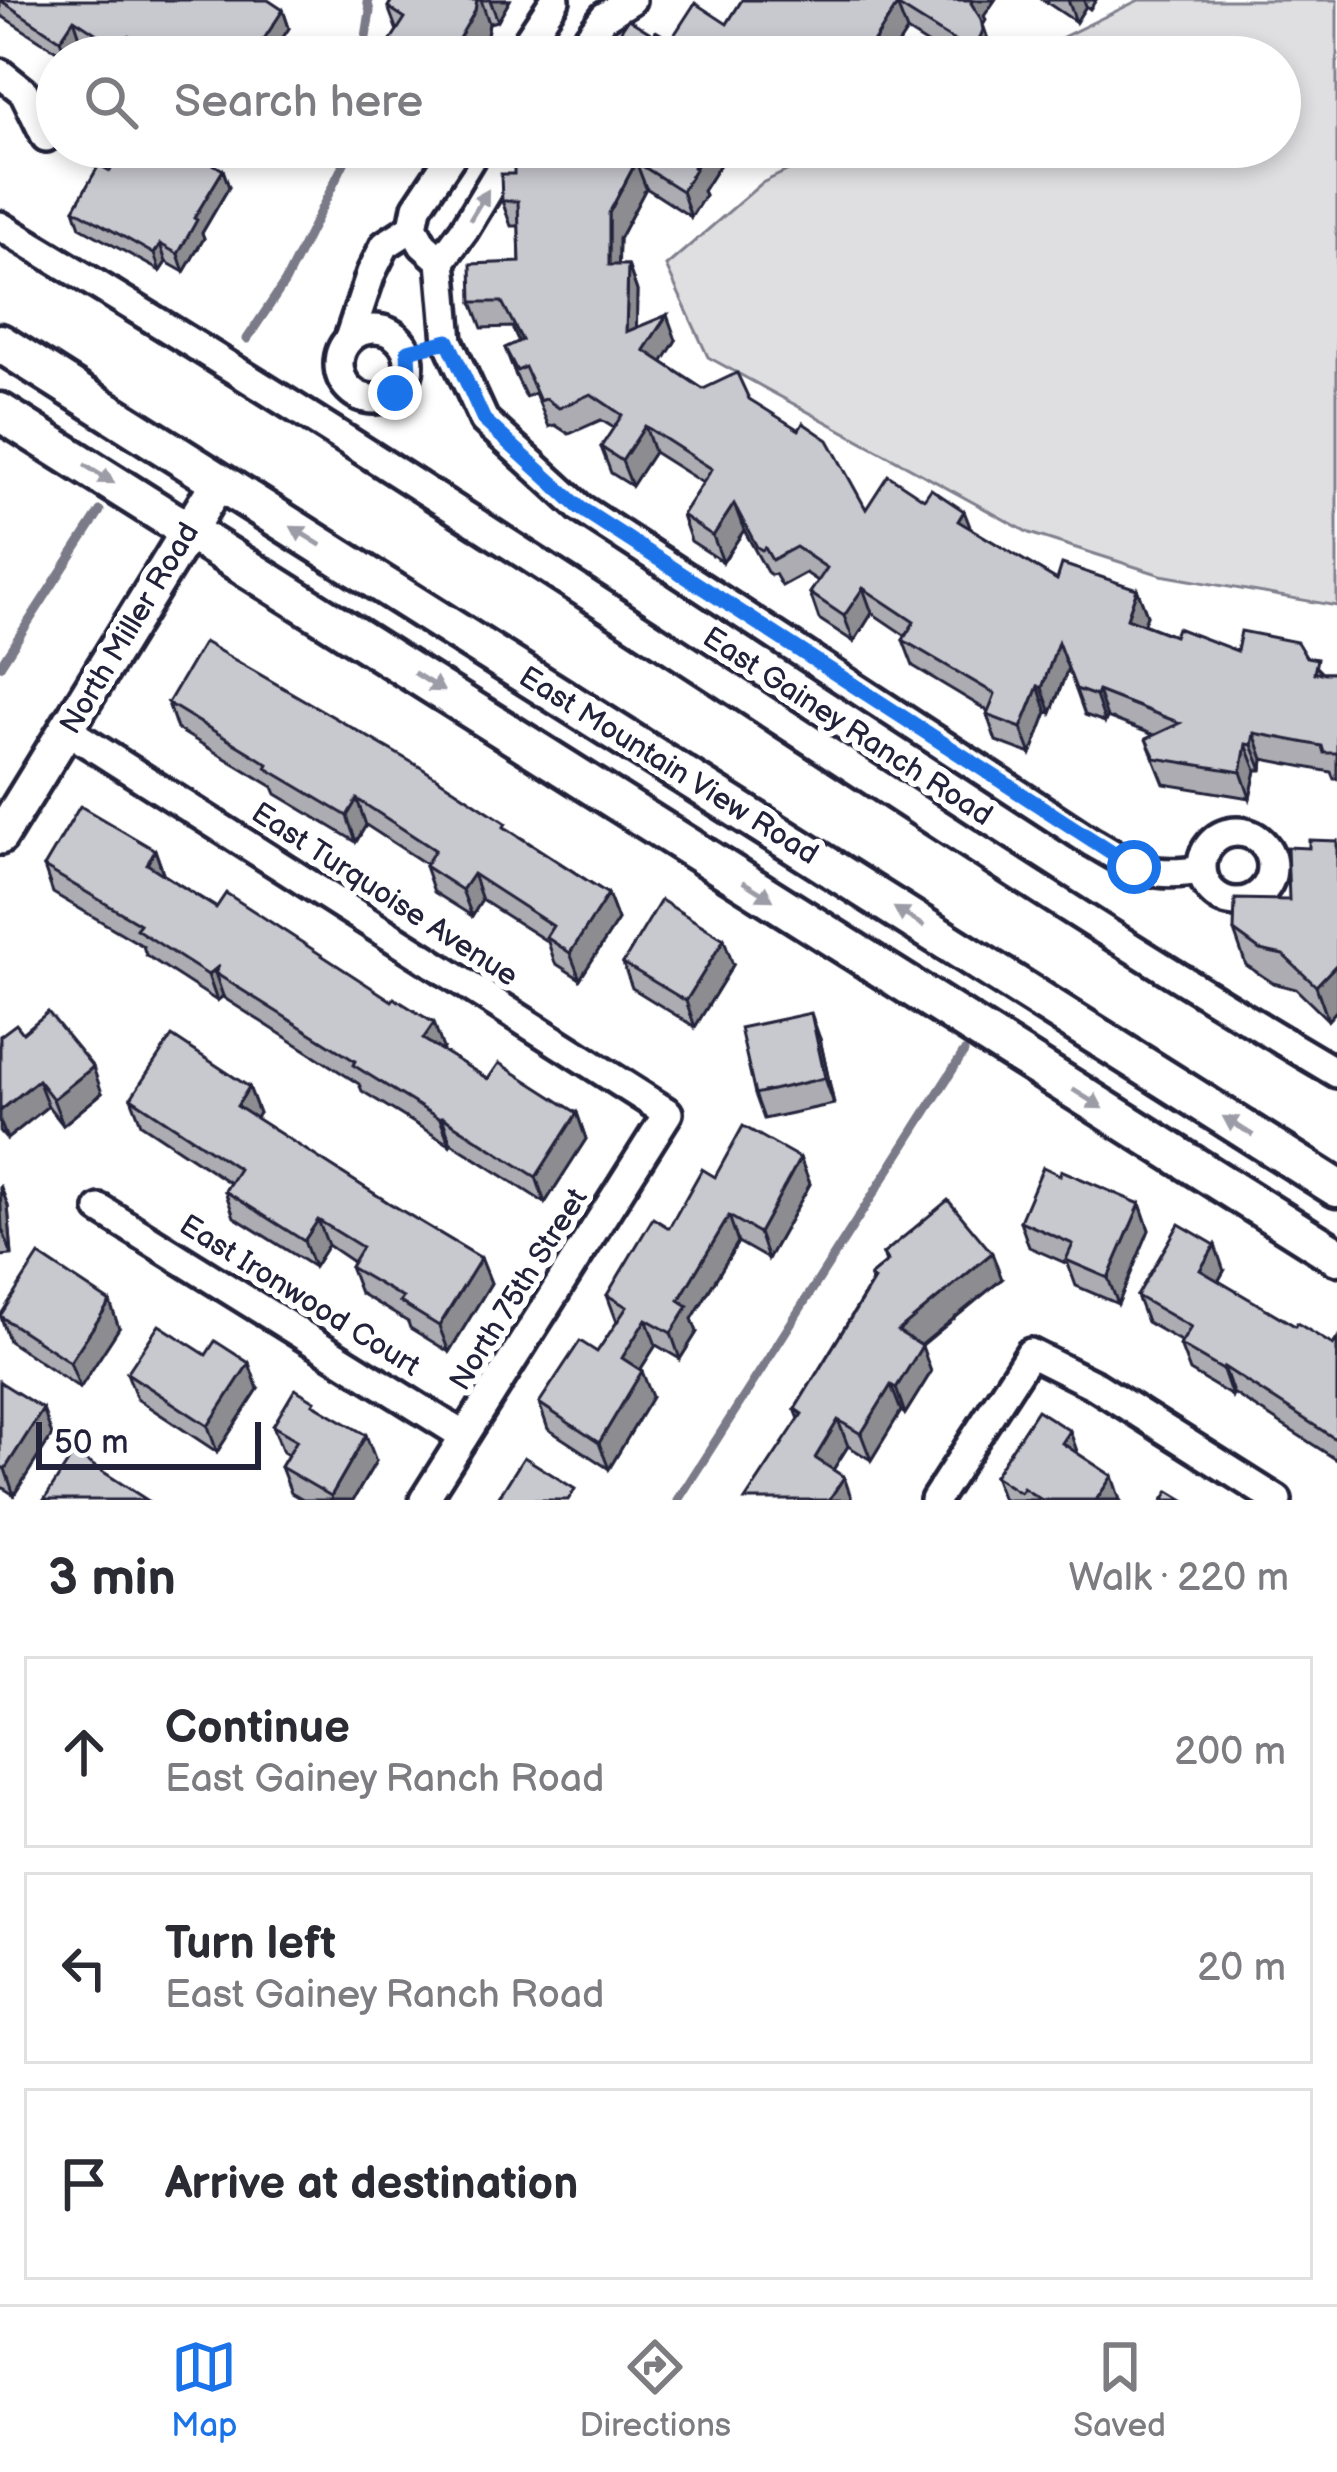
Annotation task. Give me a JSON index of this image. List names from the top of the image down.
{
  "streets": {
    "main road": ["East Mountain View Road"],
    "street": [
      "North Miller Road",
      "East Gainey Ranch Road",
      "East Turquoise Avenue",
      "North 75th Street",
      "East Ironwood Court"
    ]
  },
  "crossings": [
    ["North Miller Road", "East Mountain View Road"],
    ["North Miller Road", "East Turquoise Avenue"],
    ["East Turquoise Avenue", "North 75th Street"],
    ["North 75th Street", "East Ironwood Court"]
  ],
  "scale_bar": "50 m",
  "page": {
    "search": "Search here",
    "scale": "50 m",
    "heading": ["3 min", "Walk · 220 m"],
    "list": [
      ["Continue", "East Gainey Ranch Road", "200 m"],
      ["Turn left", "East Gainey Ranch Road", "20 m"],
      "Arrive at destination"
    ],
    "nav": ["Map", "Directions", "Saved"]
  }
}
